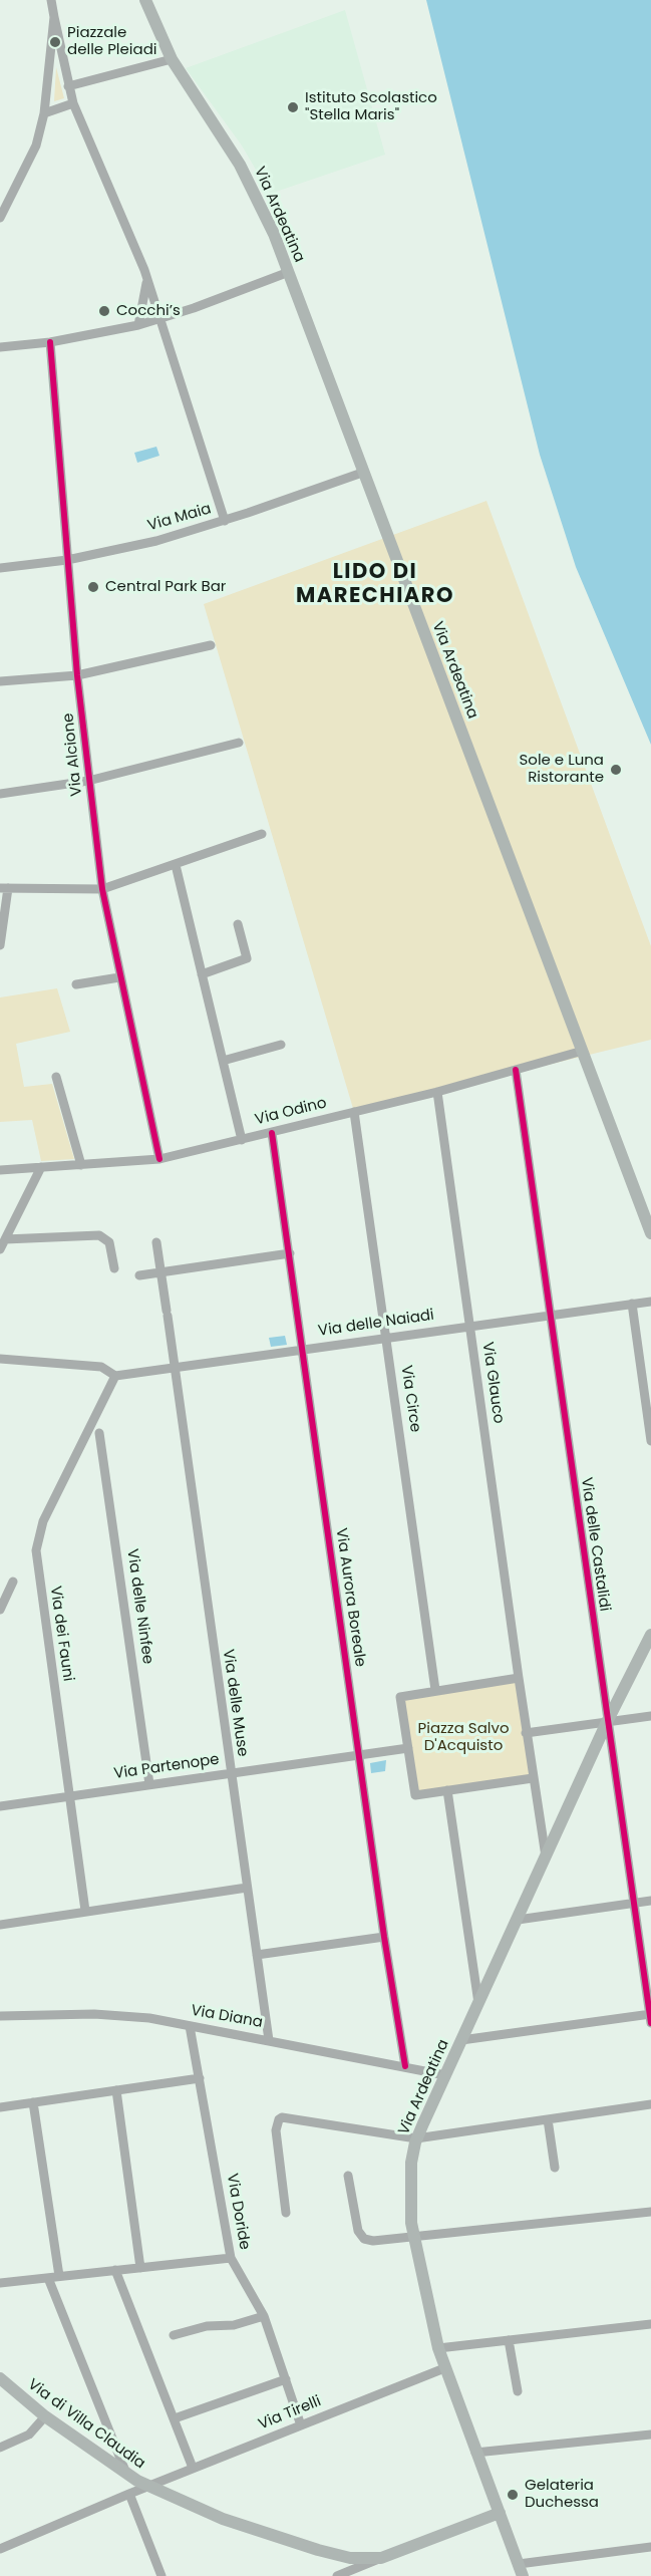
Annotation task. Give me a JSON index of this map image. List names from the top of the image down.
{
  "streets": {
    "main road": ["Via Ardeatina", "Via di Villa Claudia"],
    "street": [
      "Via Maia",
      "Via Alcione",
      "Via Odino",
      "Via delle Naiadi",
      "Via Glauco",
      "Via Circe",
      "Via delle Castalidi",
      "Via Aurora Boreale",
      "Via delle Ninfee",
      "Via dei Fauni",
      "Via delle Muse",
      "Via Partenope",
      "Via Diana",
      "Via Doride",
      "Via Tirelli"
    ]
  },
  "crossings": [
    ["Via Ardeatina", "Via Maia"],
    ["Via Ardeatina", "Via Odino"],
    ["Via Ardeatina", "Via delle Castalidi"],
    ["Via Ardeatina", "Via Diana"],
    ["Via Ardeatina", "Via Tirelli"],
    ["Via Ardeatina", "Via di Villa Claudia"],
    ["Via Maia", "Via Alcione"],
    ["Via Alcione", "Via Odino"],
    ["Via Odino", "Via Glauco"],
    ["Via Odino", "Via Circe"],
    ["Via Odino", "Via delle Castalidi"],
    ["Via Odino", "Via Aurora Boreale"],
    ["Via delle Naiadi", "Via Glauco"],
    ["Via delle Naiadi", "Via Circe"],
    ["Via delle Naiadi", "Via delle Castalidi"],
    ["Via delle Naiadi", "Via Aurora Boreale"],
    ["Via delle Naiadi", "Via dei Fauni"],
    ["Via delle Naiadi", "Via delle Muse"],
    ["Via Aurora Boreale", "Via Partenope"],
    ["Via Aurora Boreale", "Via Diana"],
    ["Via delle Ninfee", "Via Partenope"],
    ["Via dei Fauni", "Via Partenope"],
    ["Via delle Muse", "Via Partenope"],
    ["Via delle Muse", "Via Diana"],
    ["Via Diana", "Via Doride"],
    ["Via Doride", "Via Tirelli"],
    ["Via Tirelli", "Via di Villa Claudia"]
  ],
  "districts": ["LIDO DI MARECHIARO"],
  "parks": ["Piazza Salvo D'Acquisto"],
  "places": [
    "Piazzale delle Pleiadi",
    "Istituto Scolastico \"Stella Maris\"",
    "Cocchi’s",
    "Central Park Bar",
    "Sole e Luna Ristorante",
    "Gelateria Duchessa"
  ]
}
